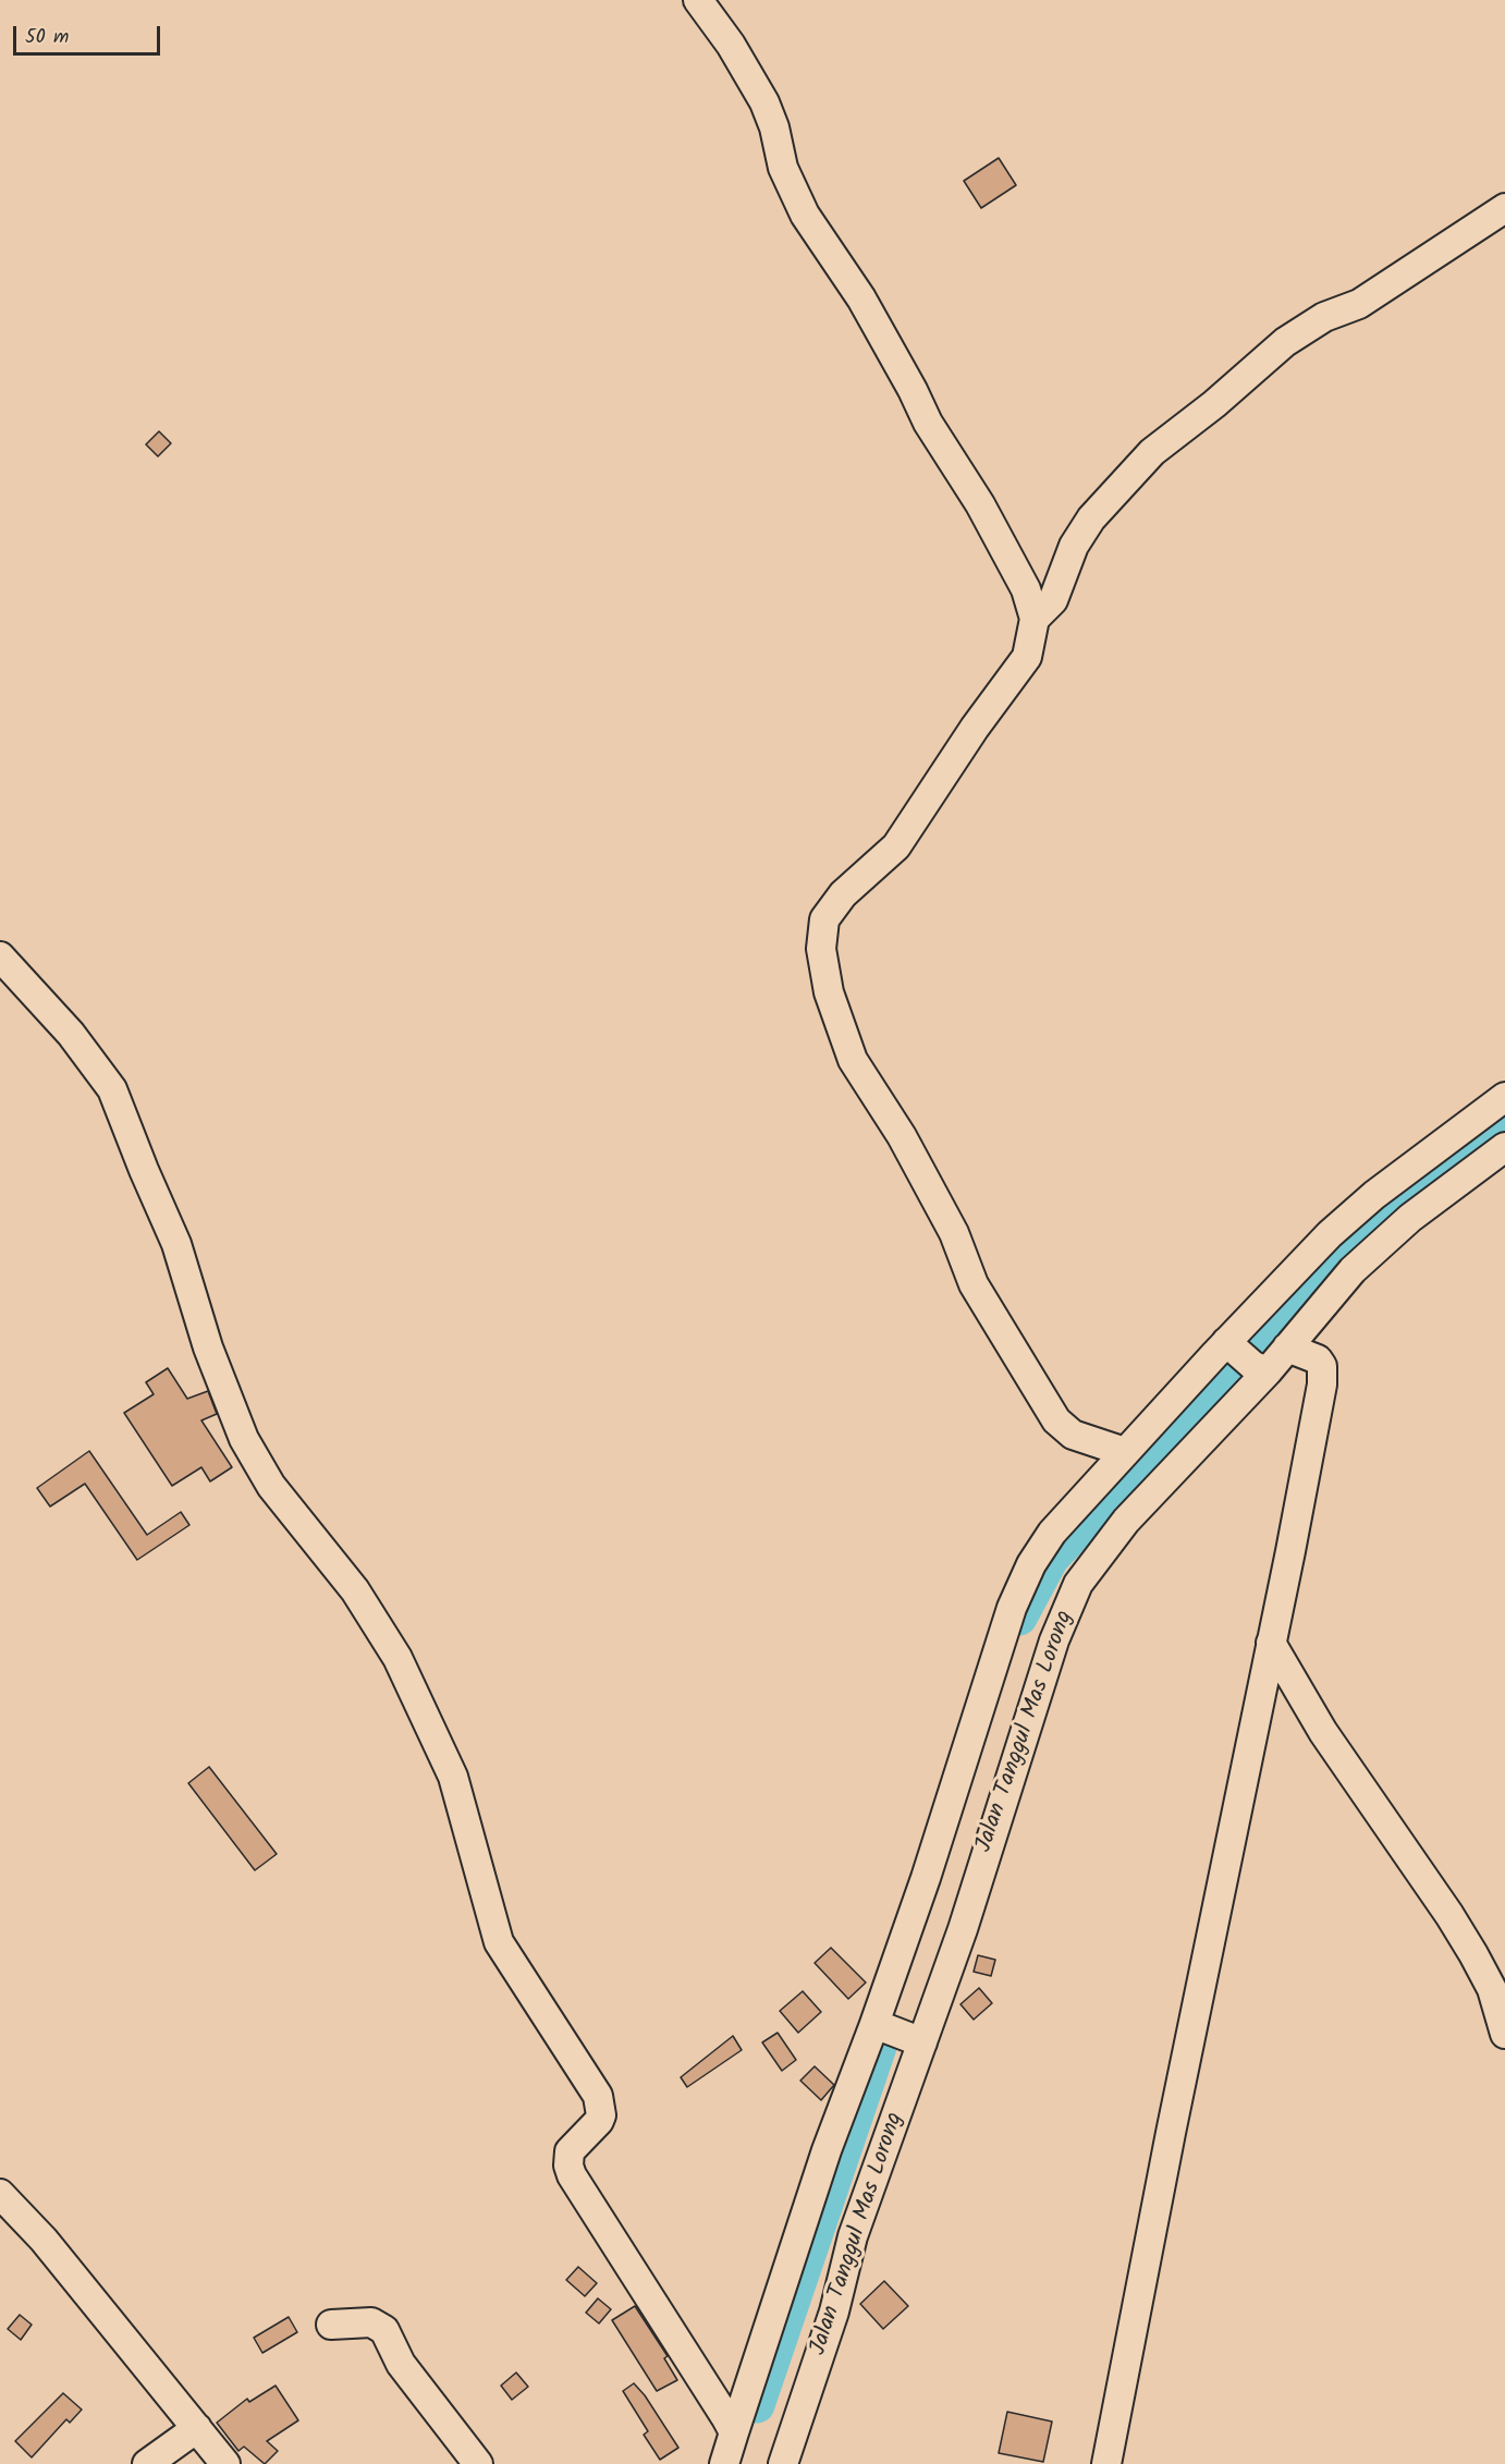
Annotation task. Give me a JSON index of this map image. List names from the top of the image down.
{
  "streets": {
    "street": ["Jalan Tanggul Mas Lorong"]
  },
  "scale_bar": "50 m"
}
